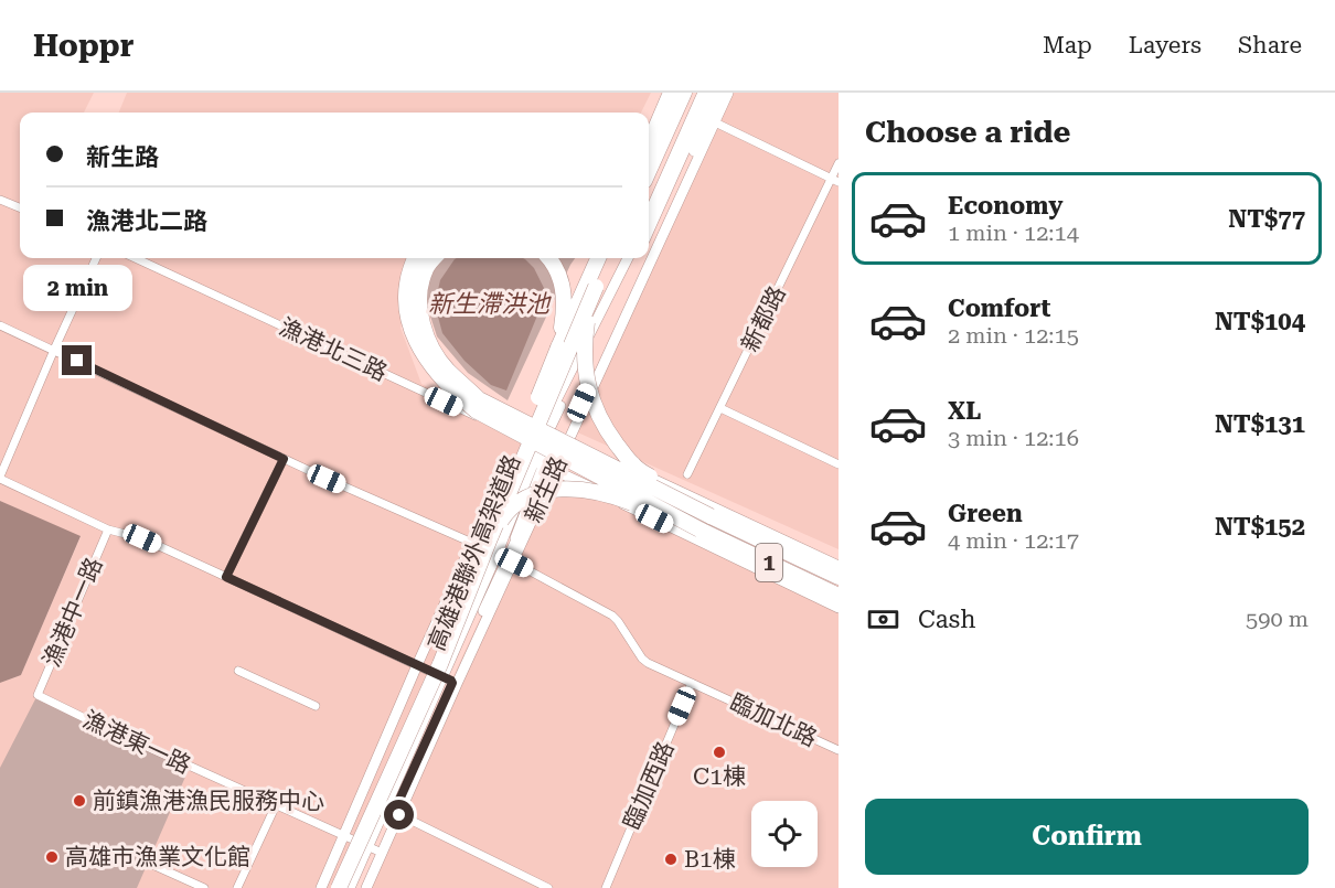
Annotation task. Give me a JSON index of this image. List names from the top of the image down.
{
  "streets": {
    "highway": ["高雄港聯外高架道路", "1"],
    "street": [
      "新都路",
      "漁港北三路",
      "新生路",
      "漁港中一路",
      "臨加北路",
      "漁港東一路",
      "臨加西路"
    ]
  },
  "crossings": [
    ["漁港北三路", "新生路"],
    ["新生路", "臨加北路"],
    ["新生路", "漁港東一路"],
    ["漁港中一路", "漁港東一路"],
    ["臨加北路", "臨加西路"]
  ],
  "water": ["新生滯洪池"],
  "places": [
    "C1棟",
    "前鎮漁港漁民服務中心",
    "高雄市漁業文化館",
    "B1棟"
  ],
  "page": {
    "header": "Hoppr",
    "nav": ["Map", "Layers", "Share"],
    "heading": "Choose a ride",
    "banner": ["新生路", "漁港北二路"],
    "list": [
      {
        "name": "Economy",
        "note": "1 min · 12:14",
        "value": "NT$77"
      },
      {
        "name": "Comfort",
        "note": "2 min · 12:15",
        "value": "NT$104"
      },
      {
        "name": "XL",
        "note": "3 min · 12:16",
        "value": "NT$131"
      },
      {
        "name": "Green",
        "note": "4 min · 12:17",
        "value": "NT$152"
      }
    ],
    "bubble": "2 min",
    "pay": ["Cash", "590 m"],
    "buttons": "Confirm"
  }
}
